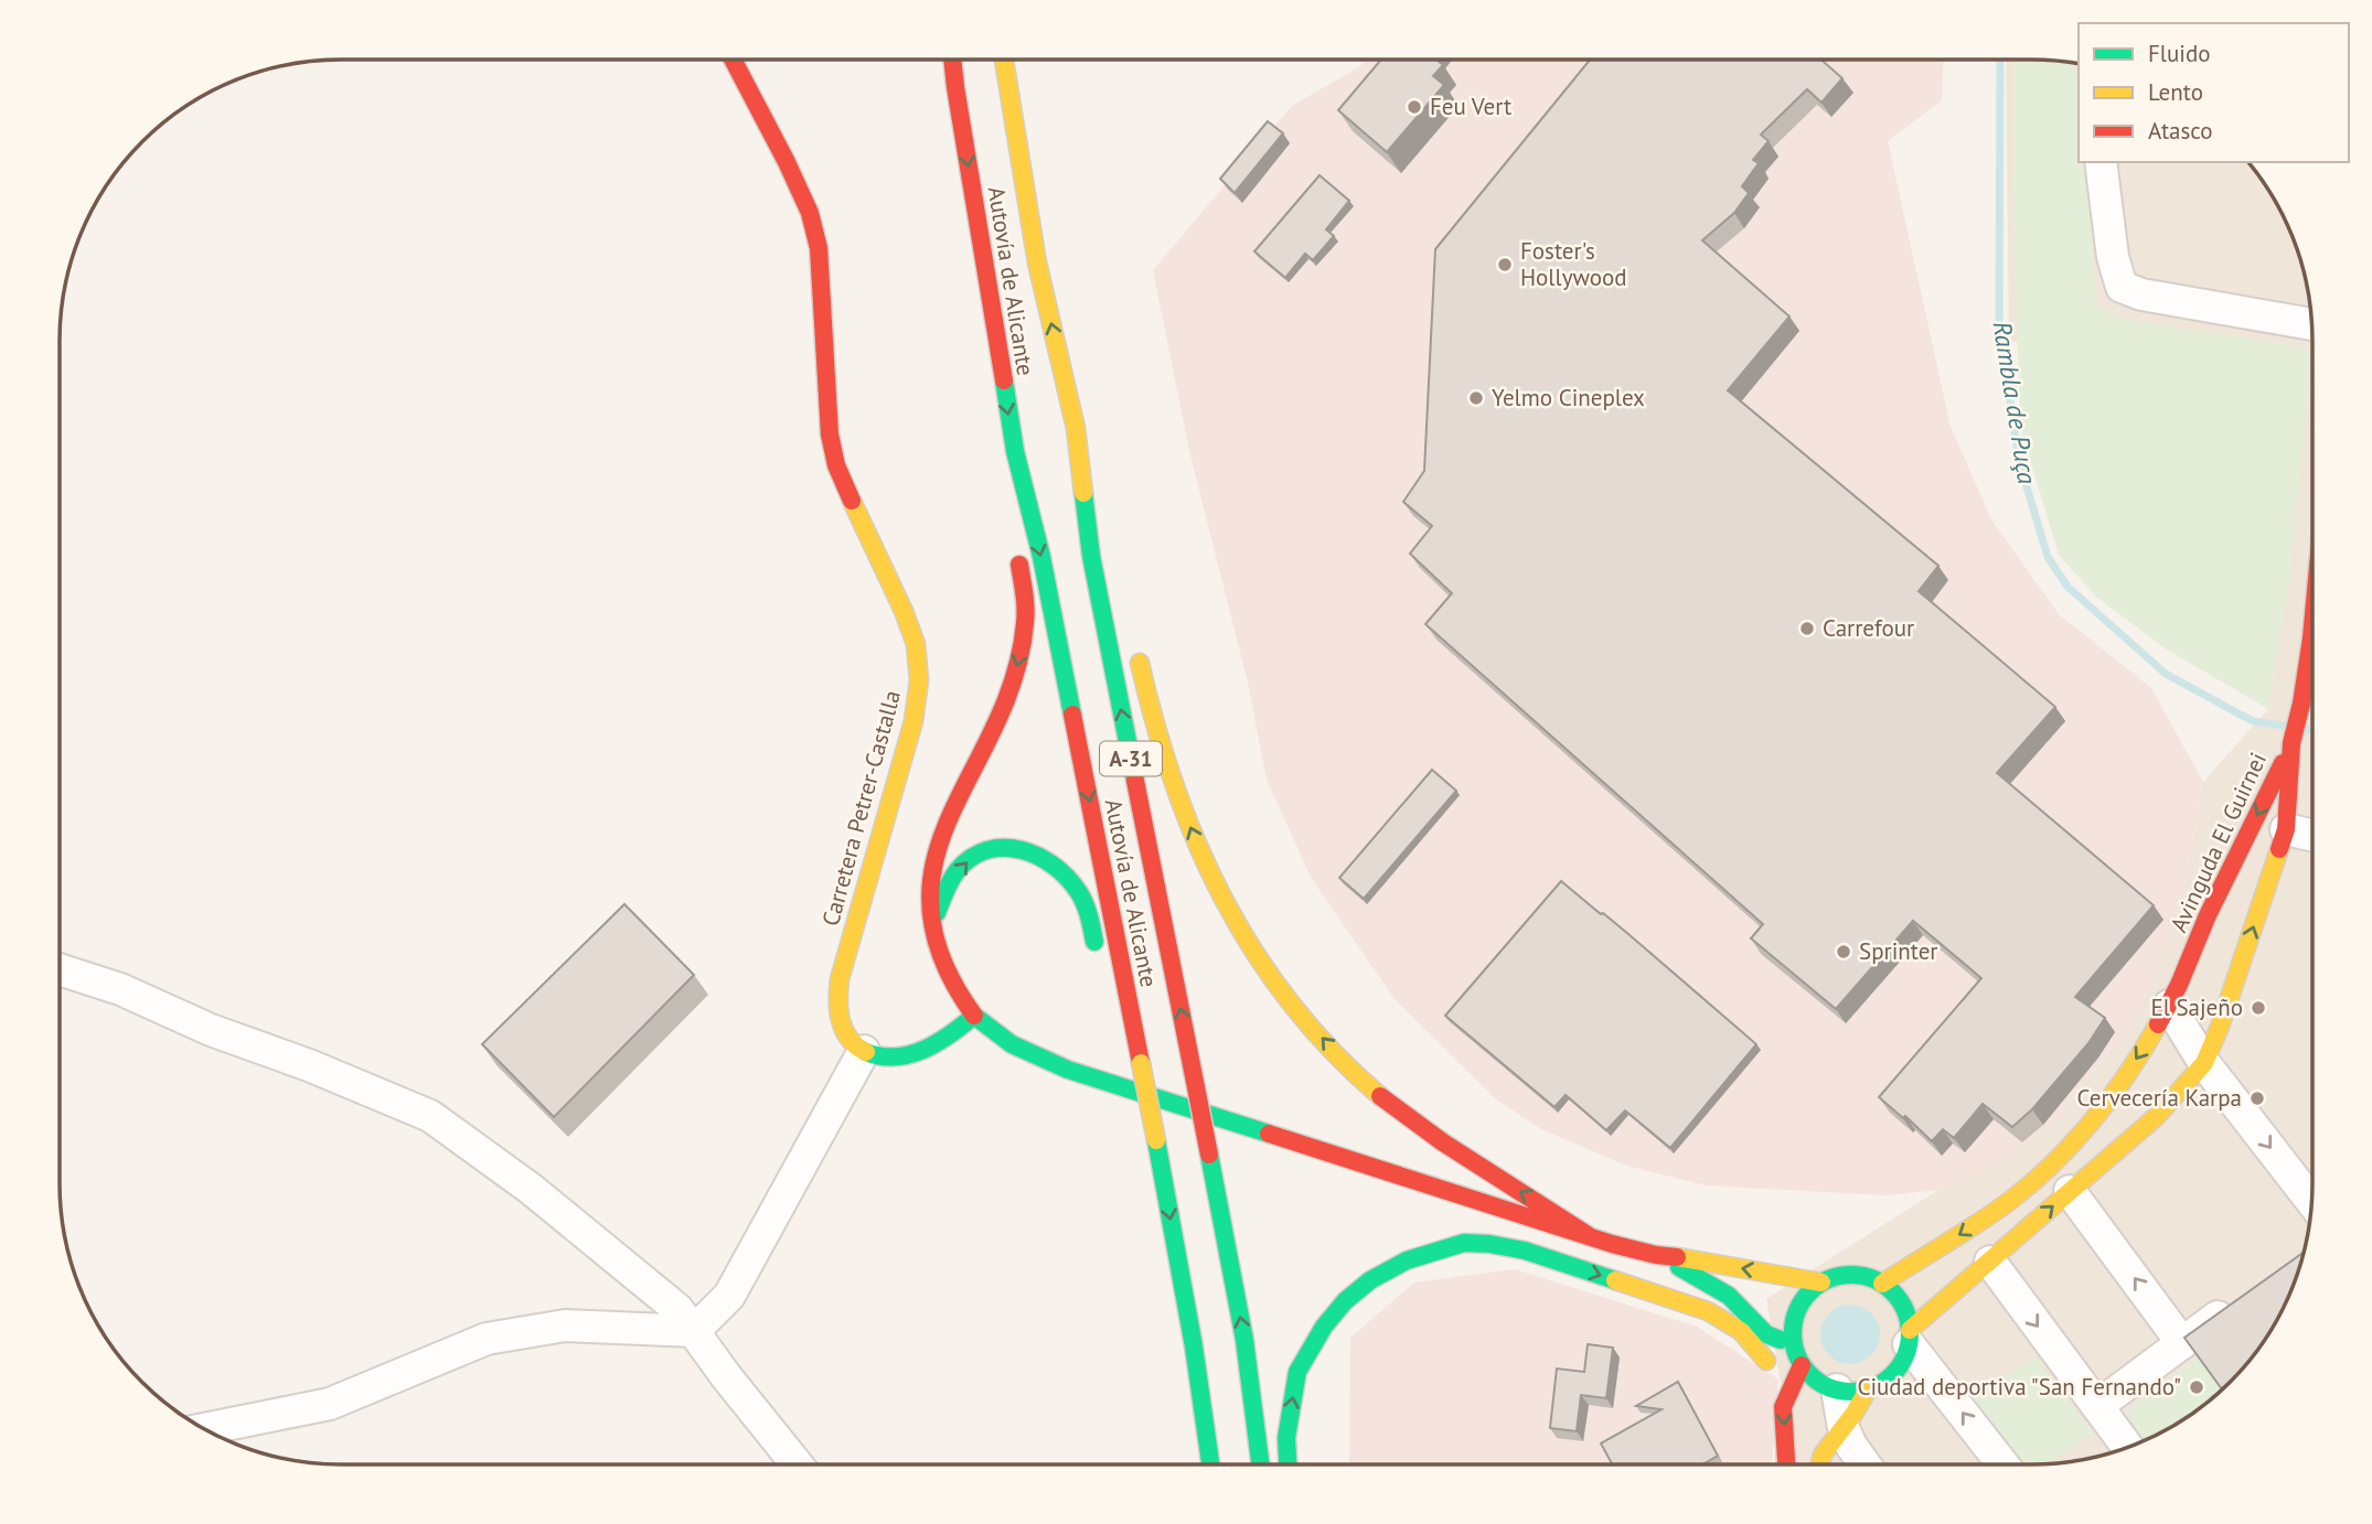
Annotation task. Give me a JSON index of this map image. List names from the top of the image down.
{
  "streets": {
    "main road": [
      "Autovía de Alicante",
      "A-31",
      "Carretera Petrer-Castalla",
      "Avinguda El Guirnei"
    ]
  },
  "water": ["Rambla de Puça"],
  "places": [
    "Feu Vert",
    "Foster's Hollywood",
    "Yelmo Cineplex",
    "Carrefour",
    "Sprinter",
    "El Sajeño",
    "Cervecería Karpa",
    "Ciudad deportiva \"San Fernando\""
  ],
  "legend": ["Fluido", "Lento", "Atasco"]
}
